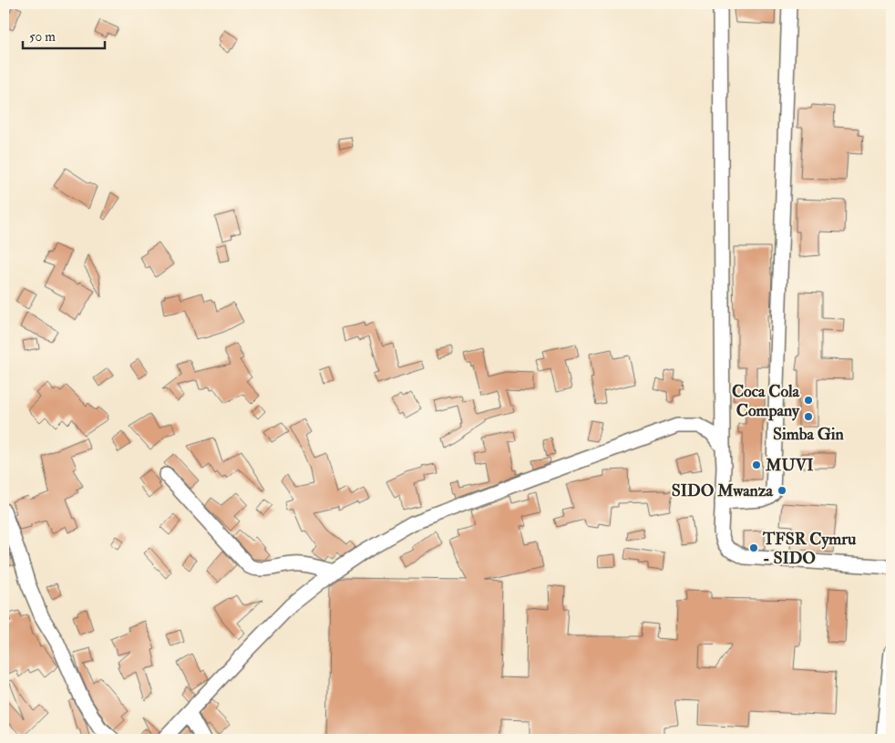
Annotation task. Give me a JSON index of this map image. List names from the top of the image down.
{
  "places": [
    "Coca Cola Company",
    "Simba Gin",
    "MUVI",
    "SIDO Mwanza",
    "TFSR Cymru - SIDO"
  ],
  "scale_bar": "50 m"
}
